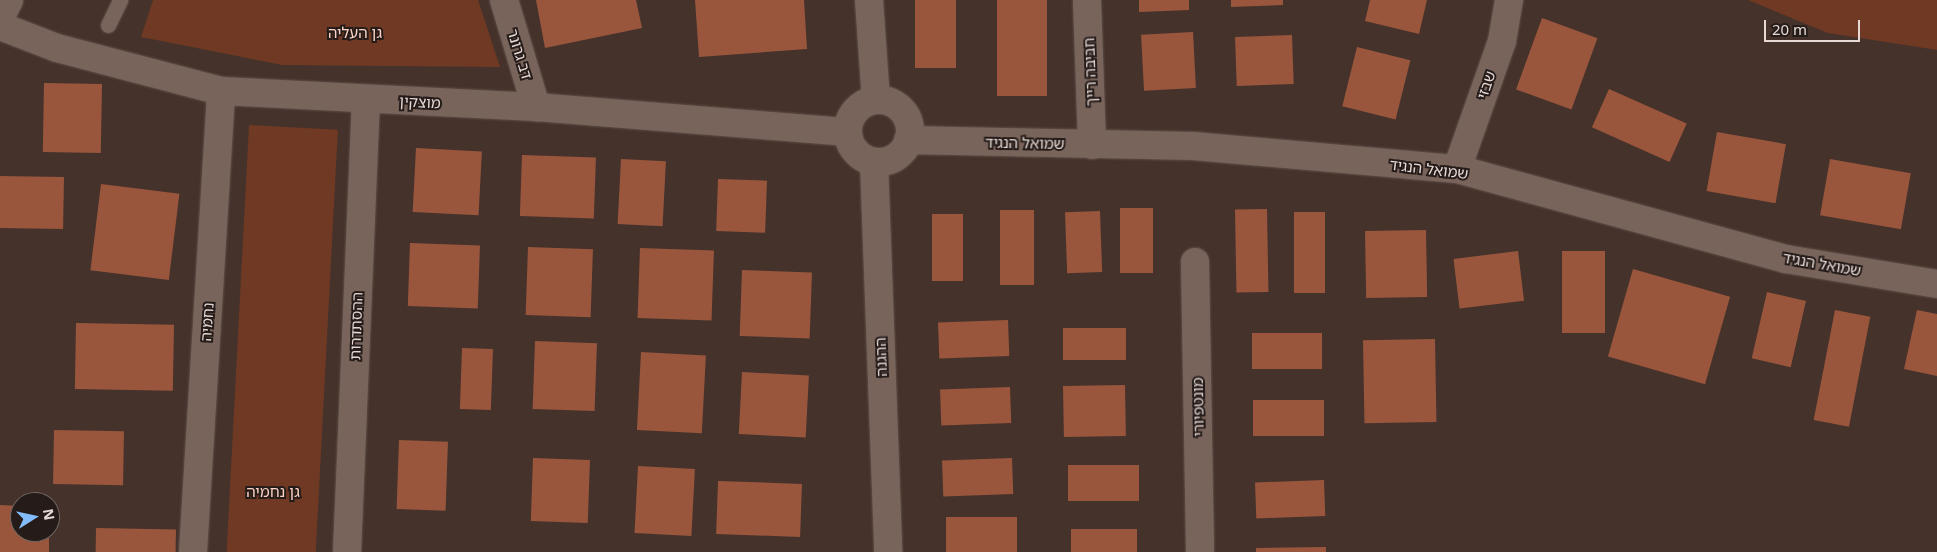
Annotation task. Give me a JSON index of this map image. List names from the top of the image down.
{
  "streets": {
    "street": [
      "דב גרונר",
      "חביבה רייך",
      "שבזי",
      "מוצקין",
      "שמואל הנגיד",
      "נחמיה",
      "ההסתדרות",
      "ההגנה",
      "מונטפיורי"
    ]
  },
  "crossings": [
    ["דב גרונר", "מוצקין"],
    ["חביבה רייך", "שמואל הנגיד"],
    ["שבזי", "שמואל הנגיד"],
    ["מוצקין", "שמואל הנגיד"],
    ["מוצקין", "נחמיה"],
    ["מוצקין", "ההסתדרות"],
    ["מוצקין", "ההגנה"],
    ["שמואל הנגיד", "ההגנה"]
  ],
  "parks": ["גן העליה", "גן נחמיה"],
  "scale_bar": "20 m",
  "north": "right"
}
